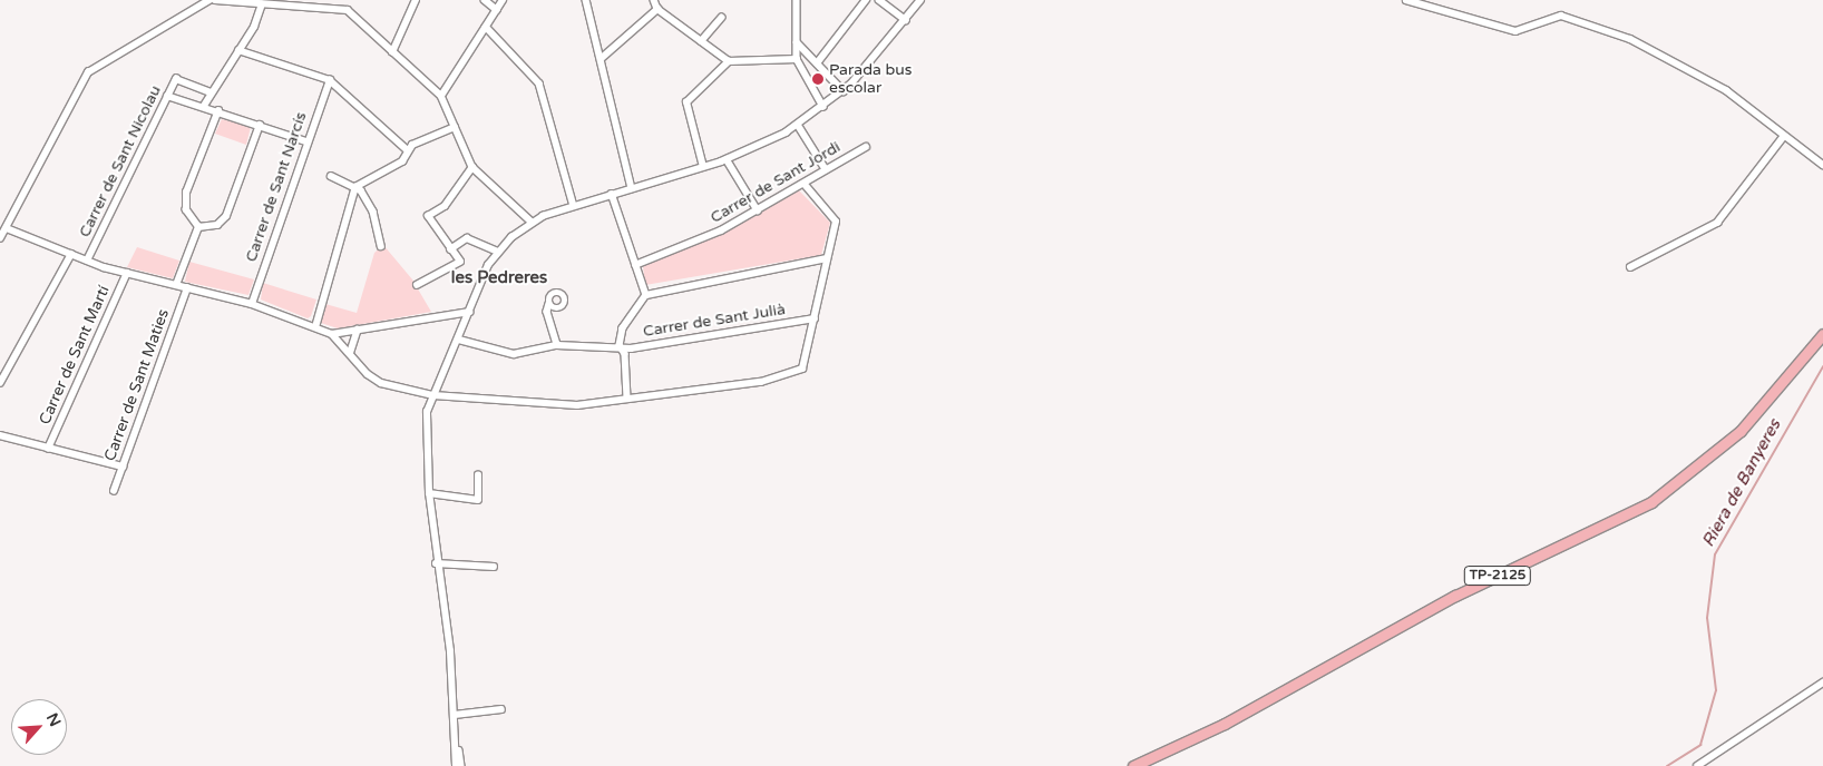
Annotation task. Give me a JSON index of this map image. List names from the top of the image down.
{
  "streets": {
    "main road": ["TP-2125"],
    "street": [
      "Carrer de Sant Nicolau",
      "Carrer de Sant Jordi",
      "Carrer de Sant Narcís",
      "Carrer de Sant Julià",
      "Carrer de Sant Martí",
      "Carrer de Sant Maties"
    ]
  },
  "districts": ["les Pedreres"],
  "water": ["Riera de Banyeres"],
  "places": ["Parada bus escolar"],
  "north": "top right"
}
